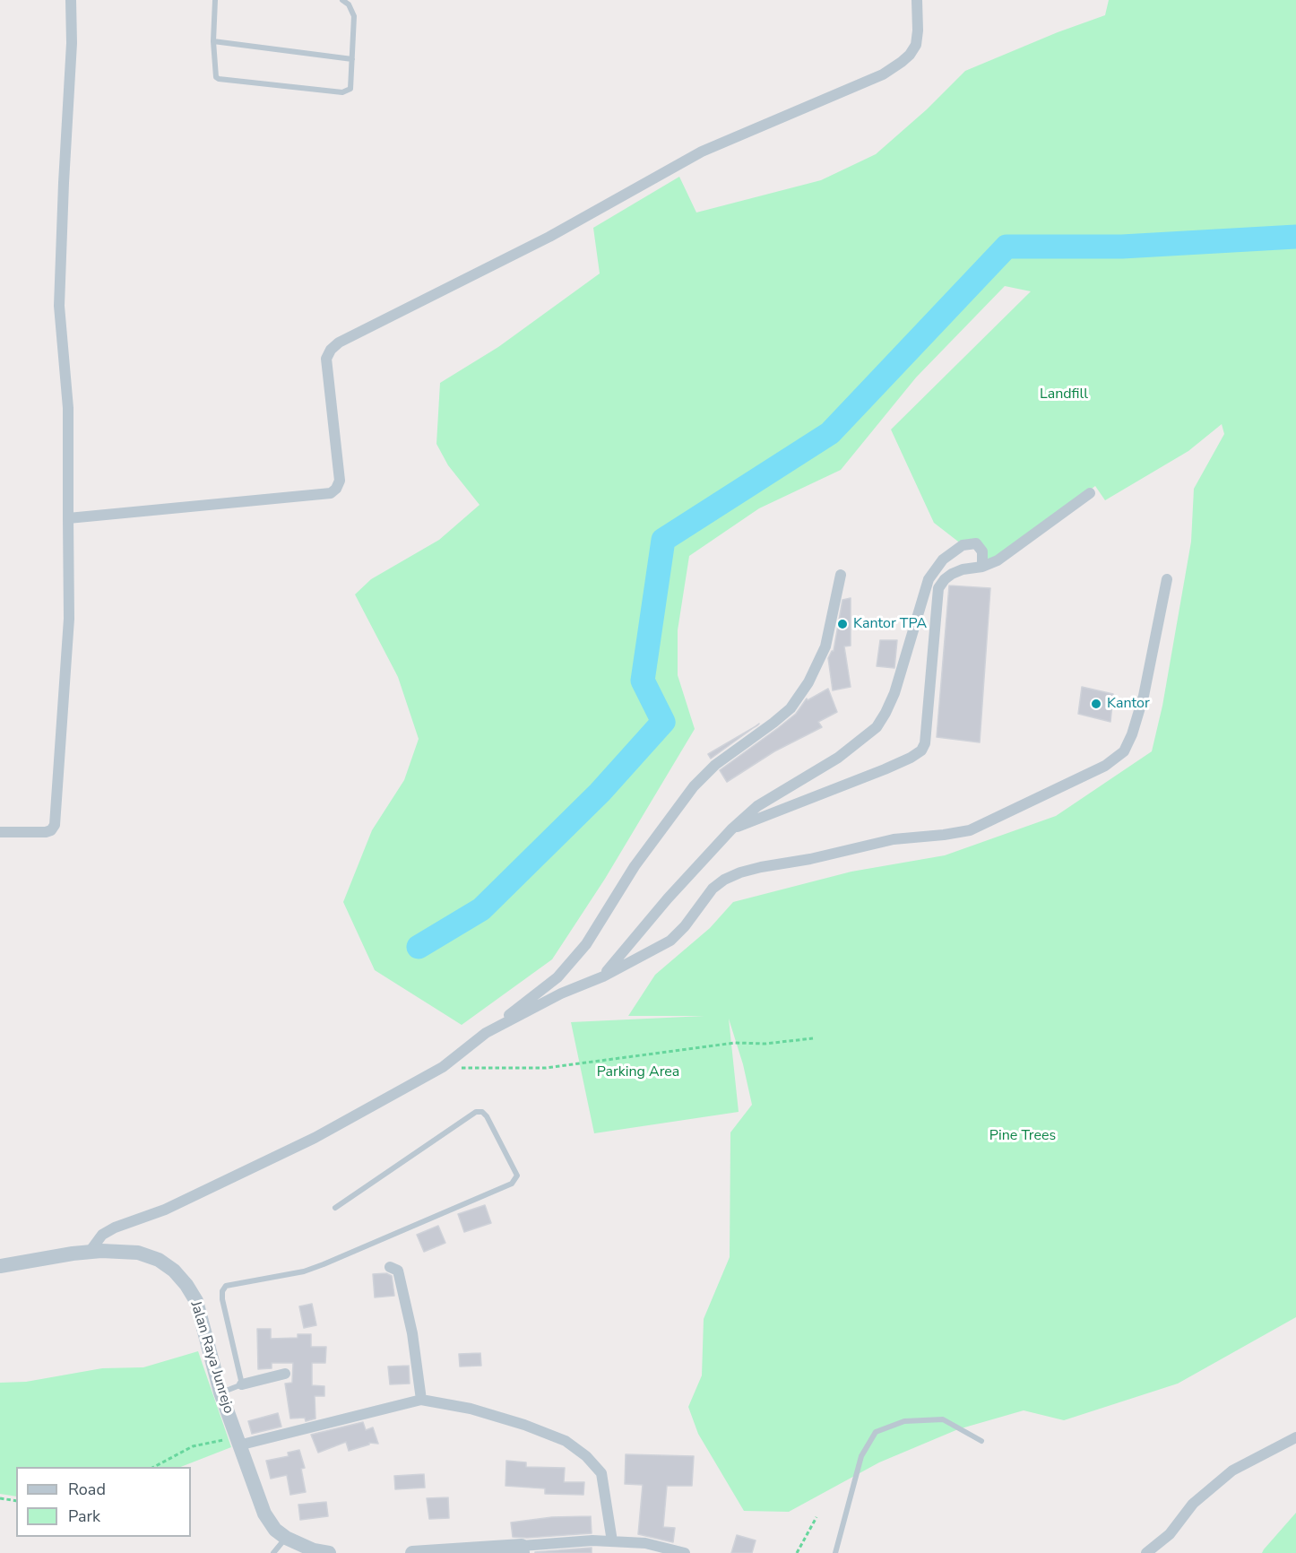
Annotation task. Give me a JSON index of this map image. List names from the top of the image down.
{
  "streets": {
    "street": ["Jalan Raya Junrejo"]
  },
  "parks": ["Landfill", "Parking Area", "Pine Trees"],
  "places": ["Kantor TPA", "Kantor"],
  "legend": ["Road", "Park"]
}
